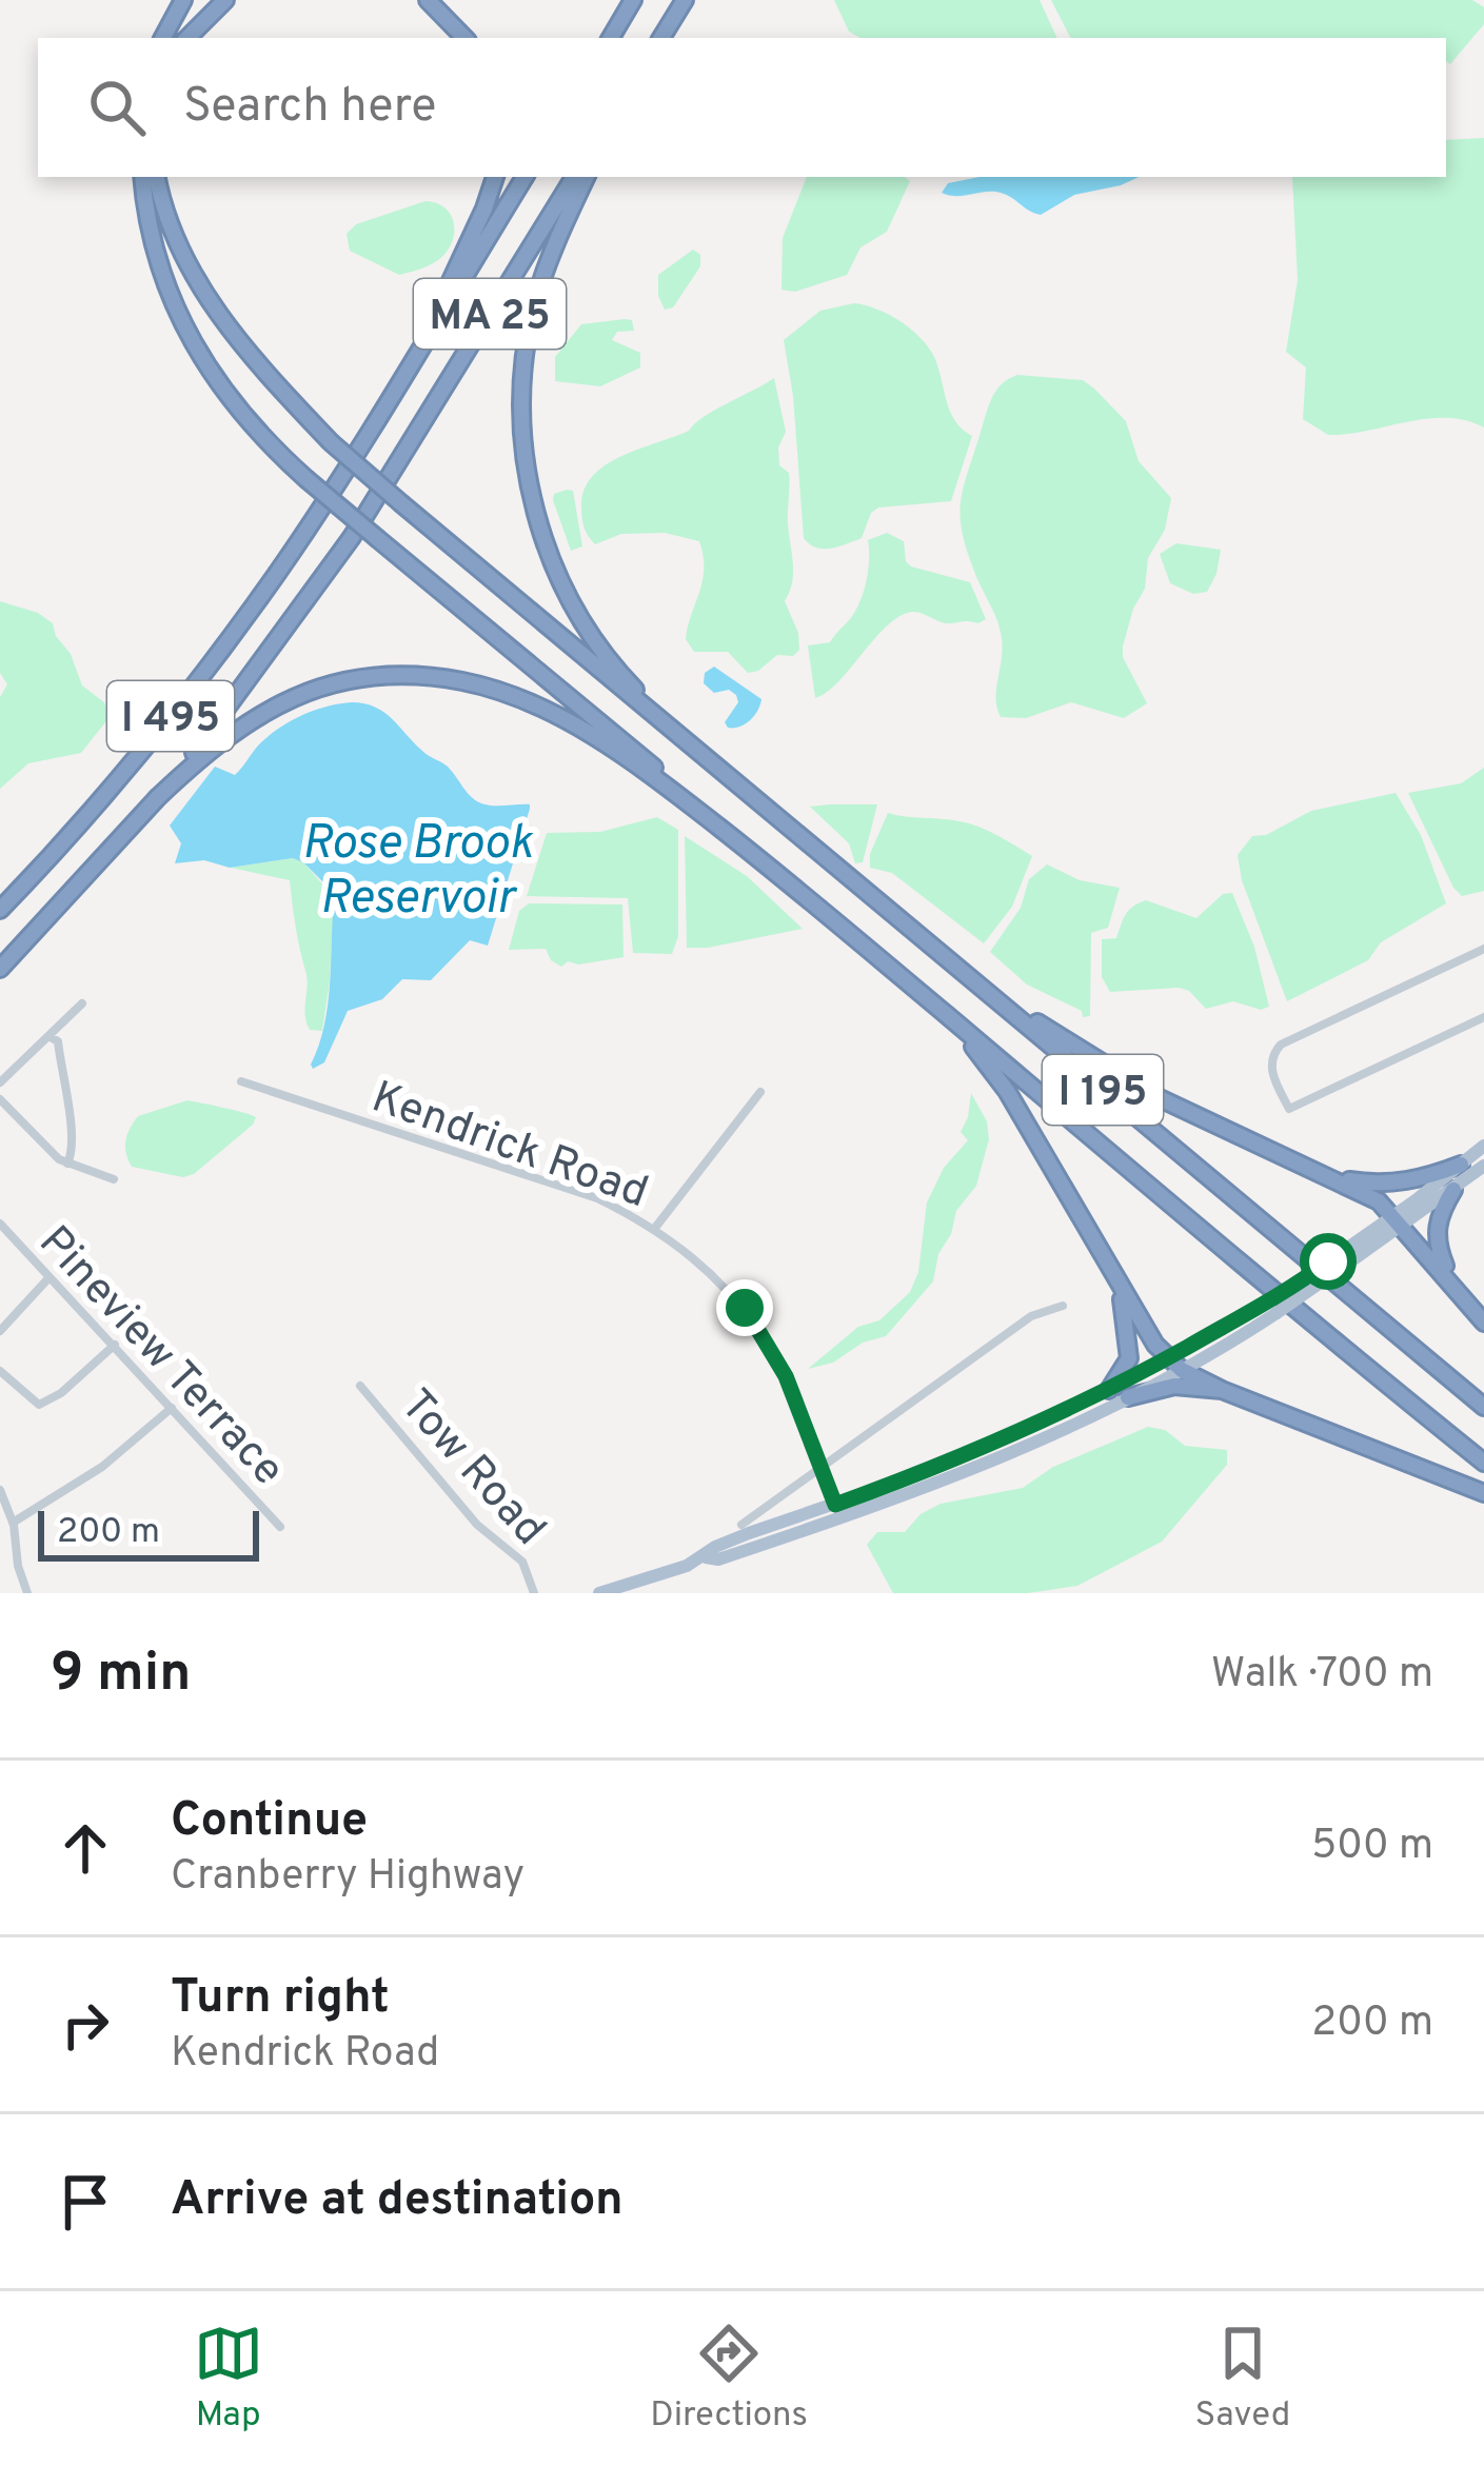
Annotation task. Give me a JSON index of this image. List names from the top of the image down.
{
  "streets": {
    "highway": ["MA 25", "I 495", "I 195"],
    "street": ["Kendrick Road", "Pineview Terrace", "Tow Road"]
  },
  "crossings": [
    ["MA 25", "I 495"]
  ],
  "water": ["Rose Brook Reservoir"],
  "scale_bar": "200 m",
  "page": {
    "search": "Search here",
    "scale": "200 m",
    "heading": ["9 min", "Walk · 700 m"],
    "list": [
      ["Continue", "Cranberry Highway", "500 m"],
      ["Turn right", "Kendrick Road", "200 m"],
      "Arrive at destination"
    ],
    "nav": ["Map", "Directions", "Saved"]
  }
}
